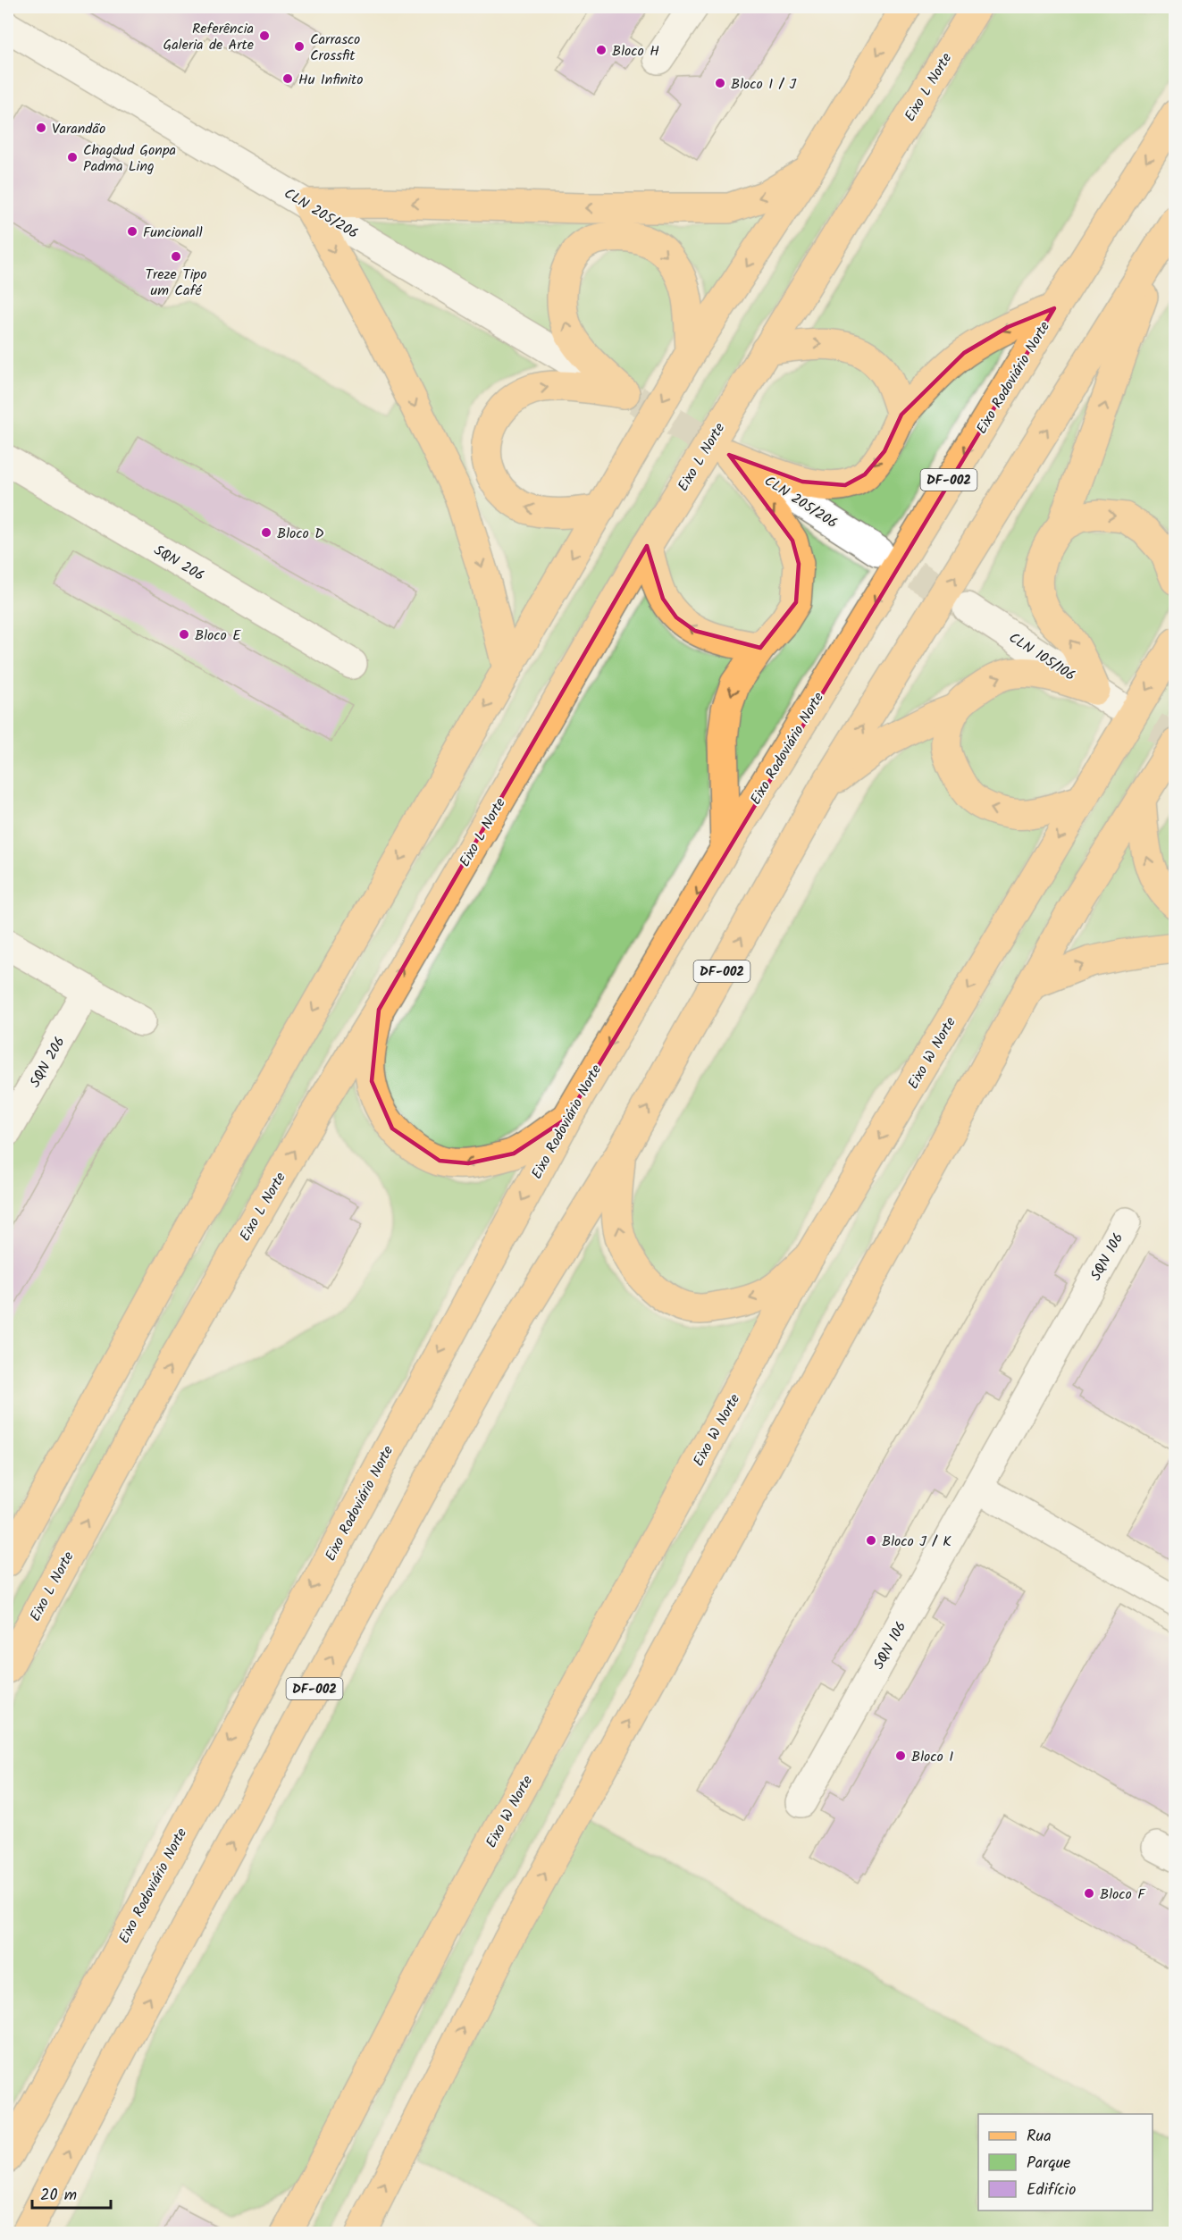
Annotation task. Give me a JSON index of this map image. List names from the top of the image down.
{
  "streets": {
    "main road": [
      "Eixo L Norte",
      "Eixo Rodoviário Norte",
      "DF-002",
      "Eixo W Norte"
    ],
    "street": [
      "CLN 205/206",
      "SQN 206",
      "CLN 105/106",
      "SQN 106"
    ]
  },
  "places": [
    "Referência Galeria de Arte",
    "Carrasco Crossfit",
    "Bloco H",
    "Hu Infinito",
    "Bloco I / J",
    "Varandão",
    "Chagdud Gonpa Padma Ling",
    "Funcionall",
    "Treze Tipo um Café",
    "Bloco D",
    "Bloco E",
    "Bloco J / K",
    "Bloco I",
    "Bloco F"
  ],
  "legend": ["Rua", "Parque", "Edifício"],
  "scale_bar": "20 m"
}
